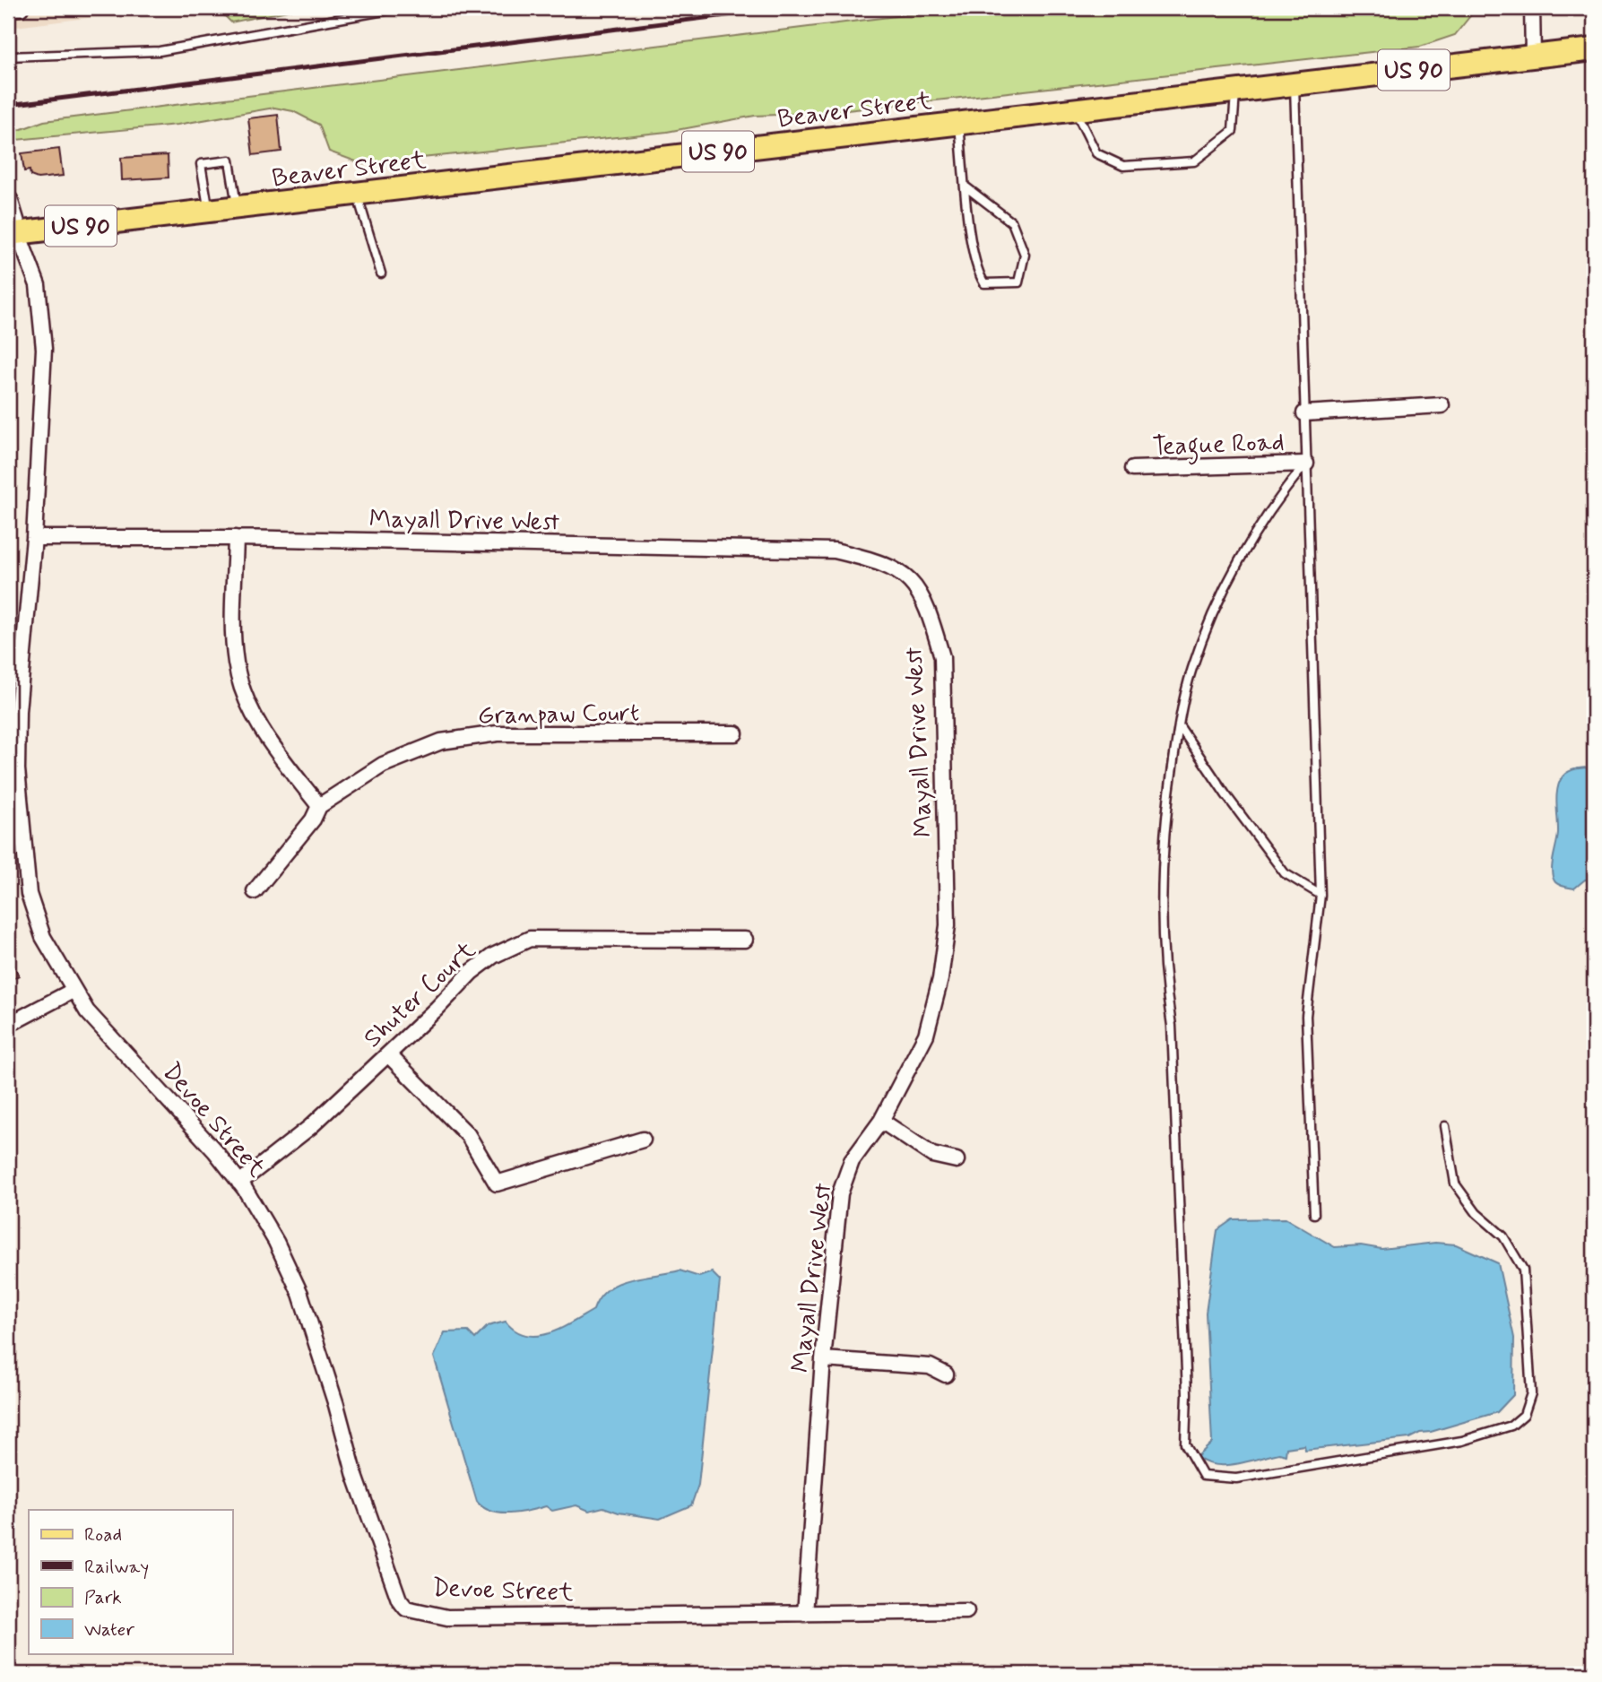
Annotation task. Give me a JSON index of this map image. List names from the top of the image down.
{
  "streets": {
    "main road": ["US 90", "Beaver Street", "Devoe Street"],
    "street": [
      "Teague Road",
      "Mayall Drive West",
      "Granpaw Court",
      "Shuter Court"
    ]
  },
  "crossings": [
    ["Beaver Street", "Devoe Street"],
    ["Mayall Drive West", "Devoe Street"],
    ["Shuter Court", "Devoe Street"]
  ],
  "legend": [
    "Road",
    "Railway",
    "Park",
    "Water"
  ]
}
